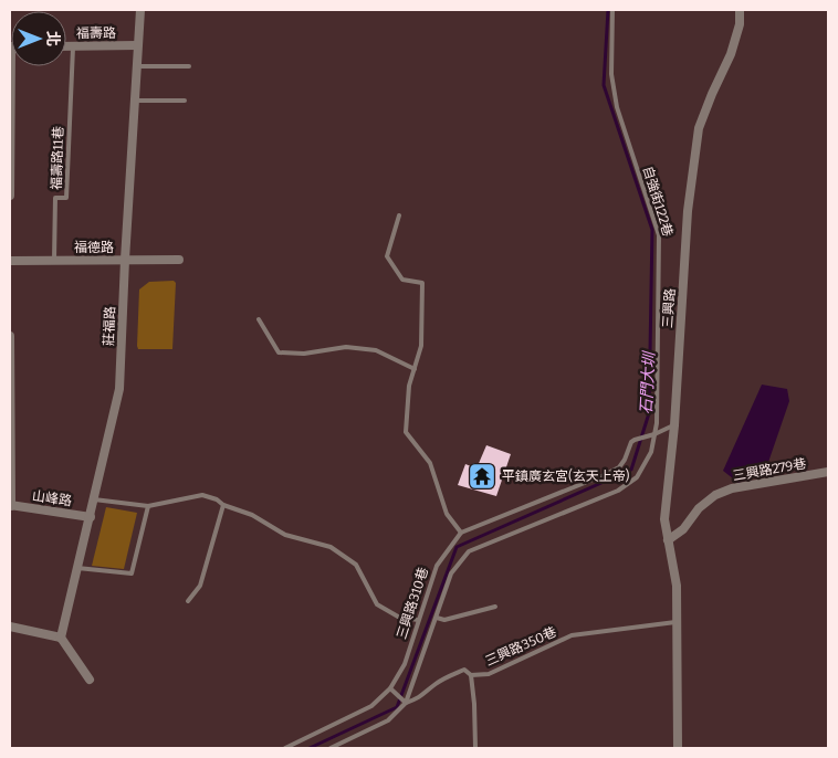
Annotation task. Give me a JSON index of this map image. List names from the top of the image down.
{
  "streets": {
    "street": [
      "福壽路",
      "福德路",
      "三興路",
      "莊福路",
      "三興路279巷",
      "山峰路"
    ],
    "lane": [
      "福壽路11巷",
      "自強街122巷",
      "三興路310巷",
      "三興路350巷"
    ]
  },
  "crossings": [
    ["福壽路", "福壽路11巷"],
    ["福壽路", "莊福路"],
    ["福壽路11巷", "福德路"],
    ["自強街122巷", "三興路310巷"],
    ["福德路", "莊福路"],
    ["三興路", "三興路279巷"],
    ["三興路", "三興路350巷"],
    ["莊福路", "山峰路"],
    ["三興路310巷", "三興路350巷"]
  ],
  "water": ["石門大圳"],
  "places": {
    "temple": ["平鎮廣玄宮(玄天上帝)"]
  },
  "north": "right"
}
